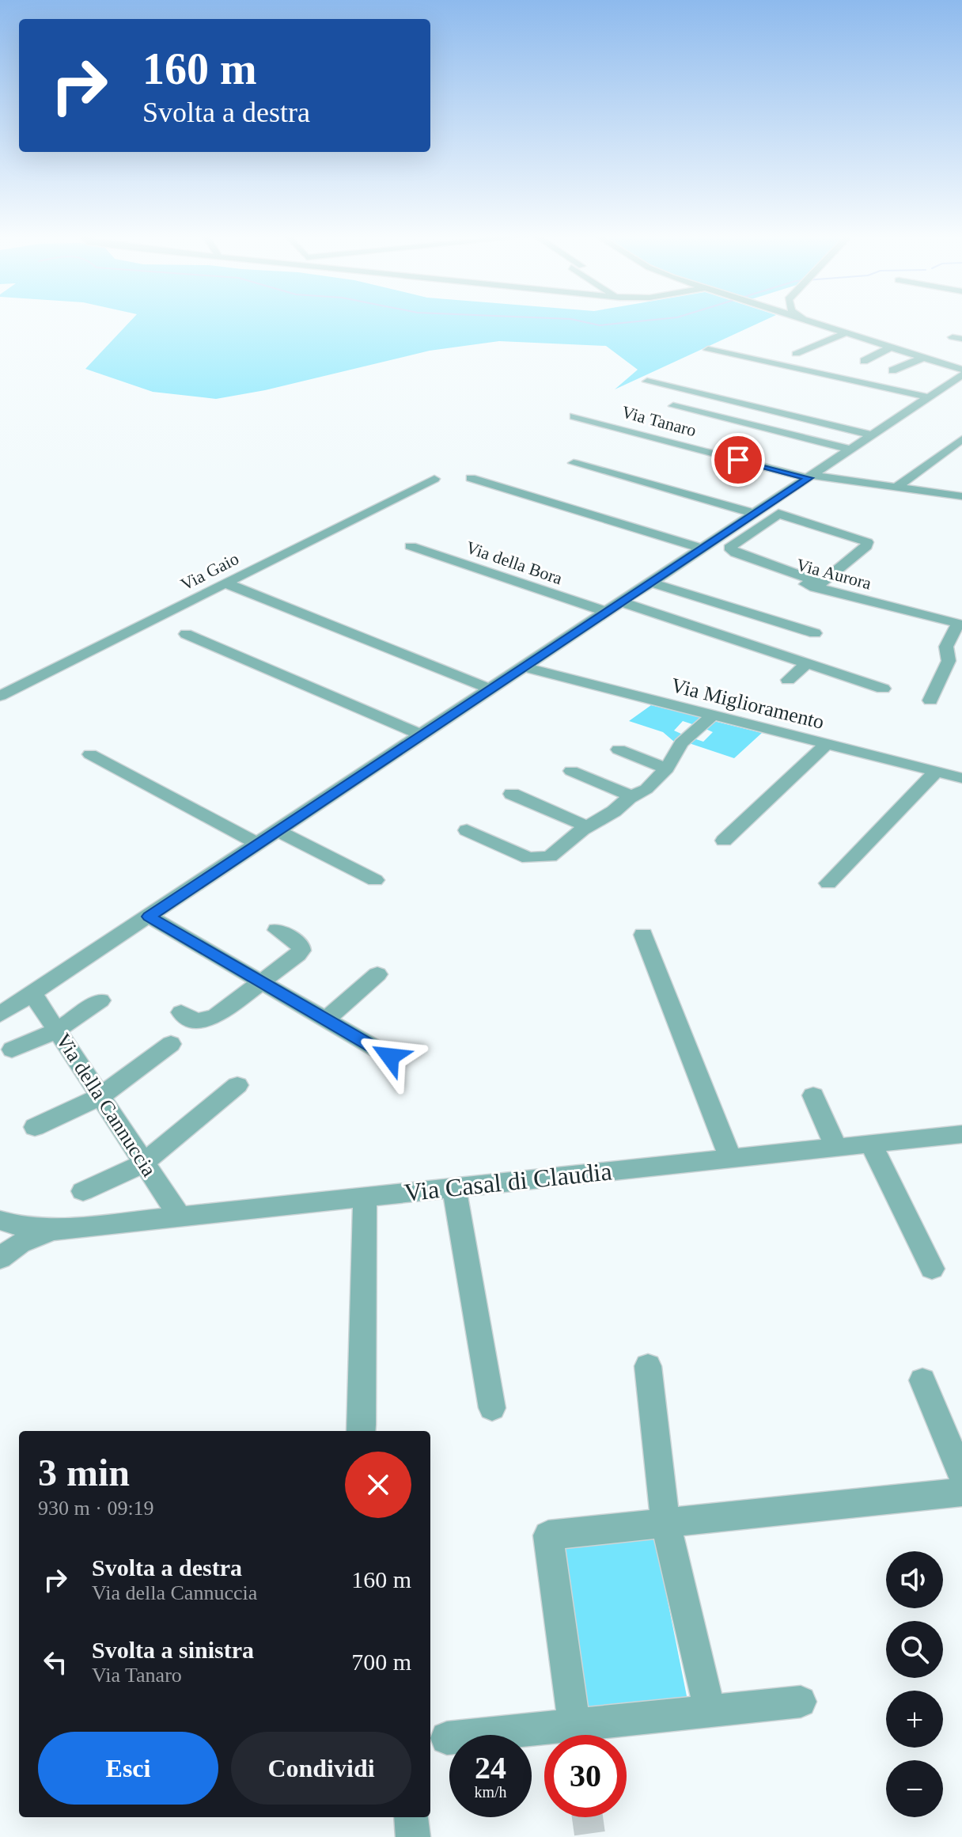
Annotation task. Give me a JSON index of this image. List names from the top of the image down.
{
  "streets": {
    "street": [
      "Via Tanaro",
      "Via della Bora",
      "Via Gaio",
      "Via Aurora",
      "Via Miglioramento",
      "Via della Cannuccia",
      "Via Casal di Claudia"
    ]
  },
  "crossings": [
    ["Via della Cannuccia", "Via Casal di Claudia"]
  ],
  "page": {
    "turn": ["160 m", "Svolta a destra"],
    "heading": ["3 min", "930 m · 09:19"],
    "list": [
      {
        "name": "Svolta a destra",
        "note": "Via della Cannuccia",
        "value": "160 m"
      },
      {
        "name": "Svolta a sinistra",
        "note": "Via Tanaro",
        "value": "700 m"
      }
    ],
    "map_buttons": ["+", "−"],
    "buttons": ["Esci", "Condividi"],
    "speed": "24 km/h",
    "limit": "30"
  }
}
